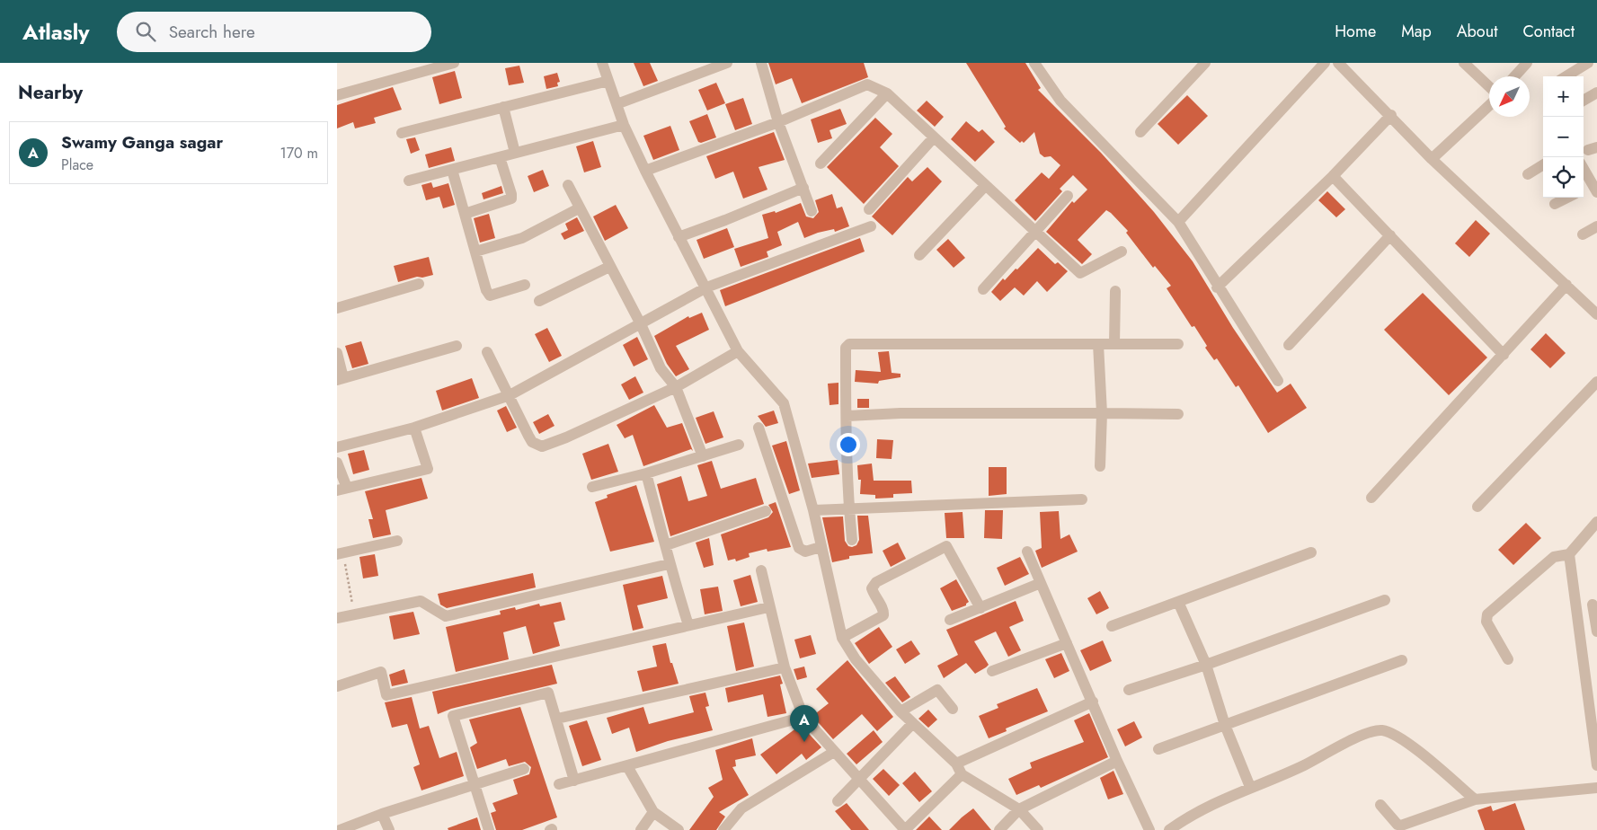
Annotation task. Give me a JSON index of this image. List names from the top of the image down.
{
  "north": "bottom left",
  "page": {
    "header": "Atlasly",
    "search": "Search here",
    "nav": [
      "Home",
      "Map",
      "About",
      "Contact"
    ],
    "heading": "Nearby",
    "map_buttons": ["+", "−"],
    "list": [
      {
        "mark": "A",
        "name": "Swamy Ganga sagar",
        "note": "Place",
        "value": "170 m"
      }
    ],
    "pins": "A"
  }
}
